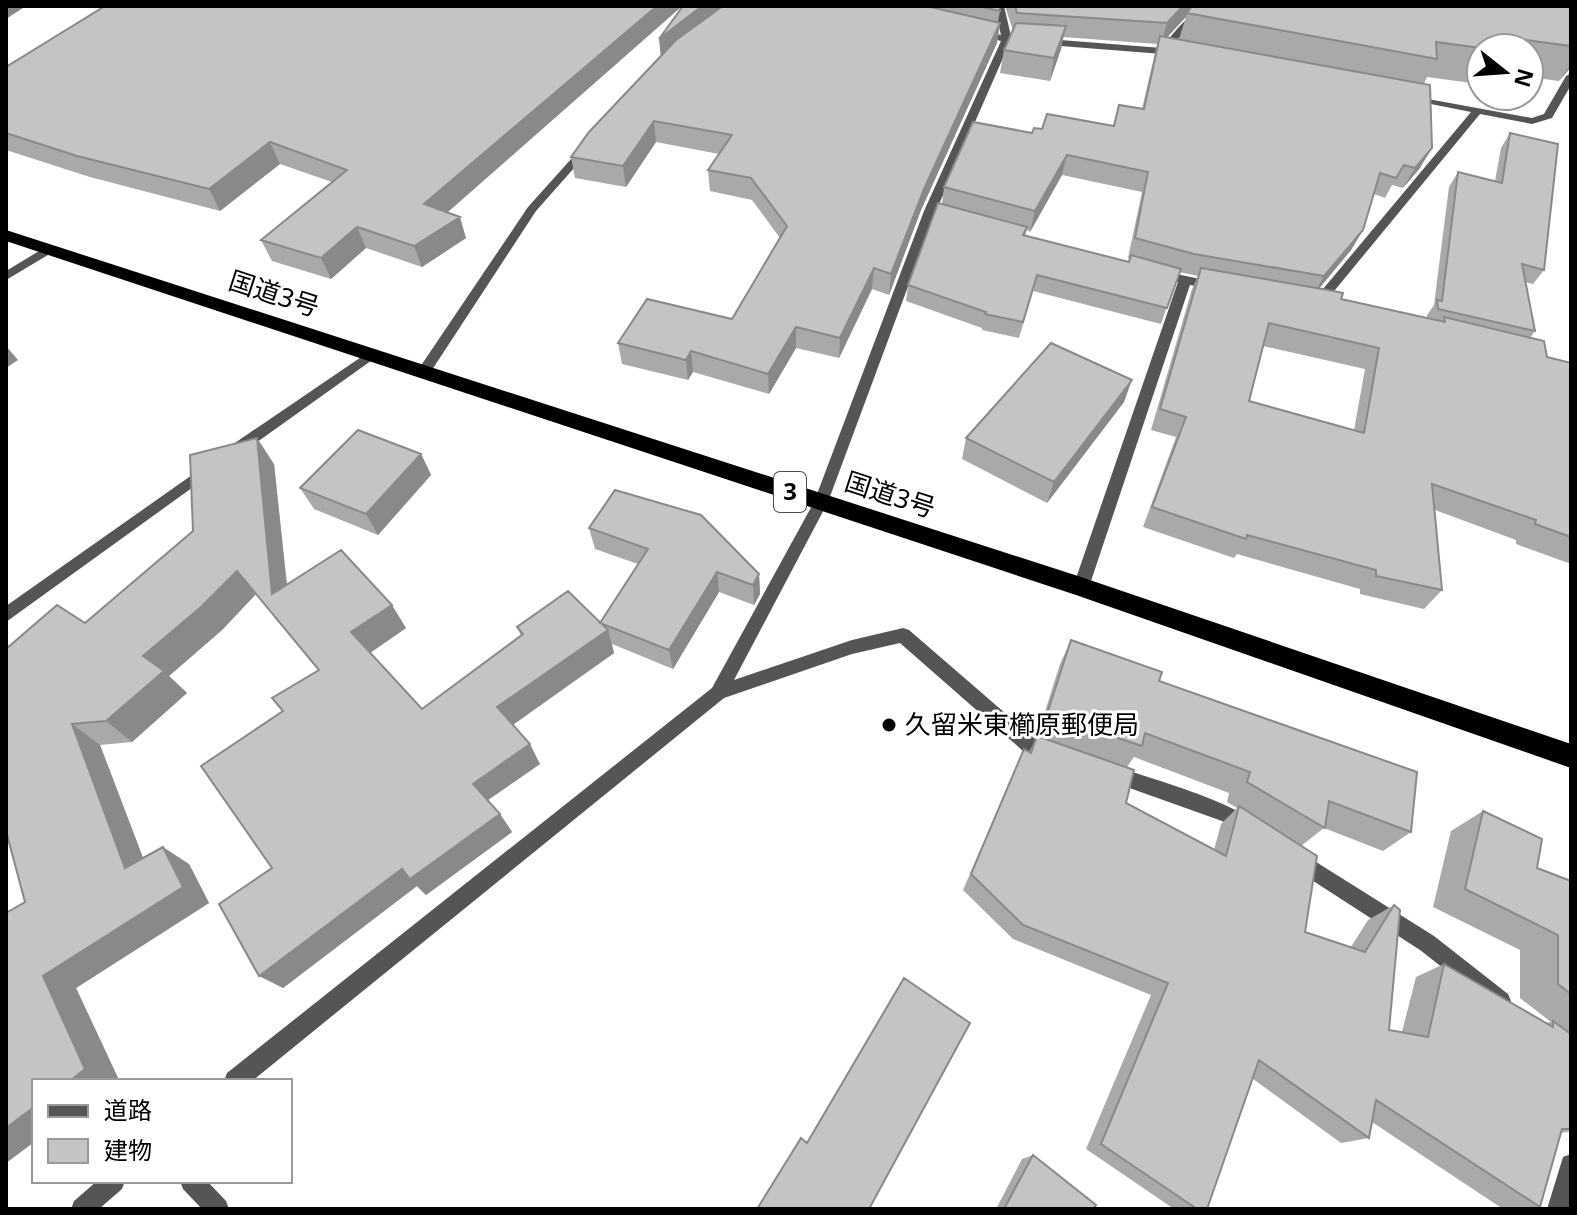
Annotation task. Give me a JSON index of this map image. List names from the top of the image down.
{
  "streets": {
    "highway": ["国道3号", "3"]
  },
  "places": ["久留米東櫛原郵便局"],
  "legend": ["道路", "建物"],
  "north": "right"
}
